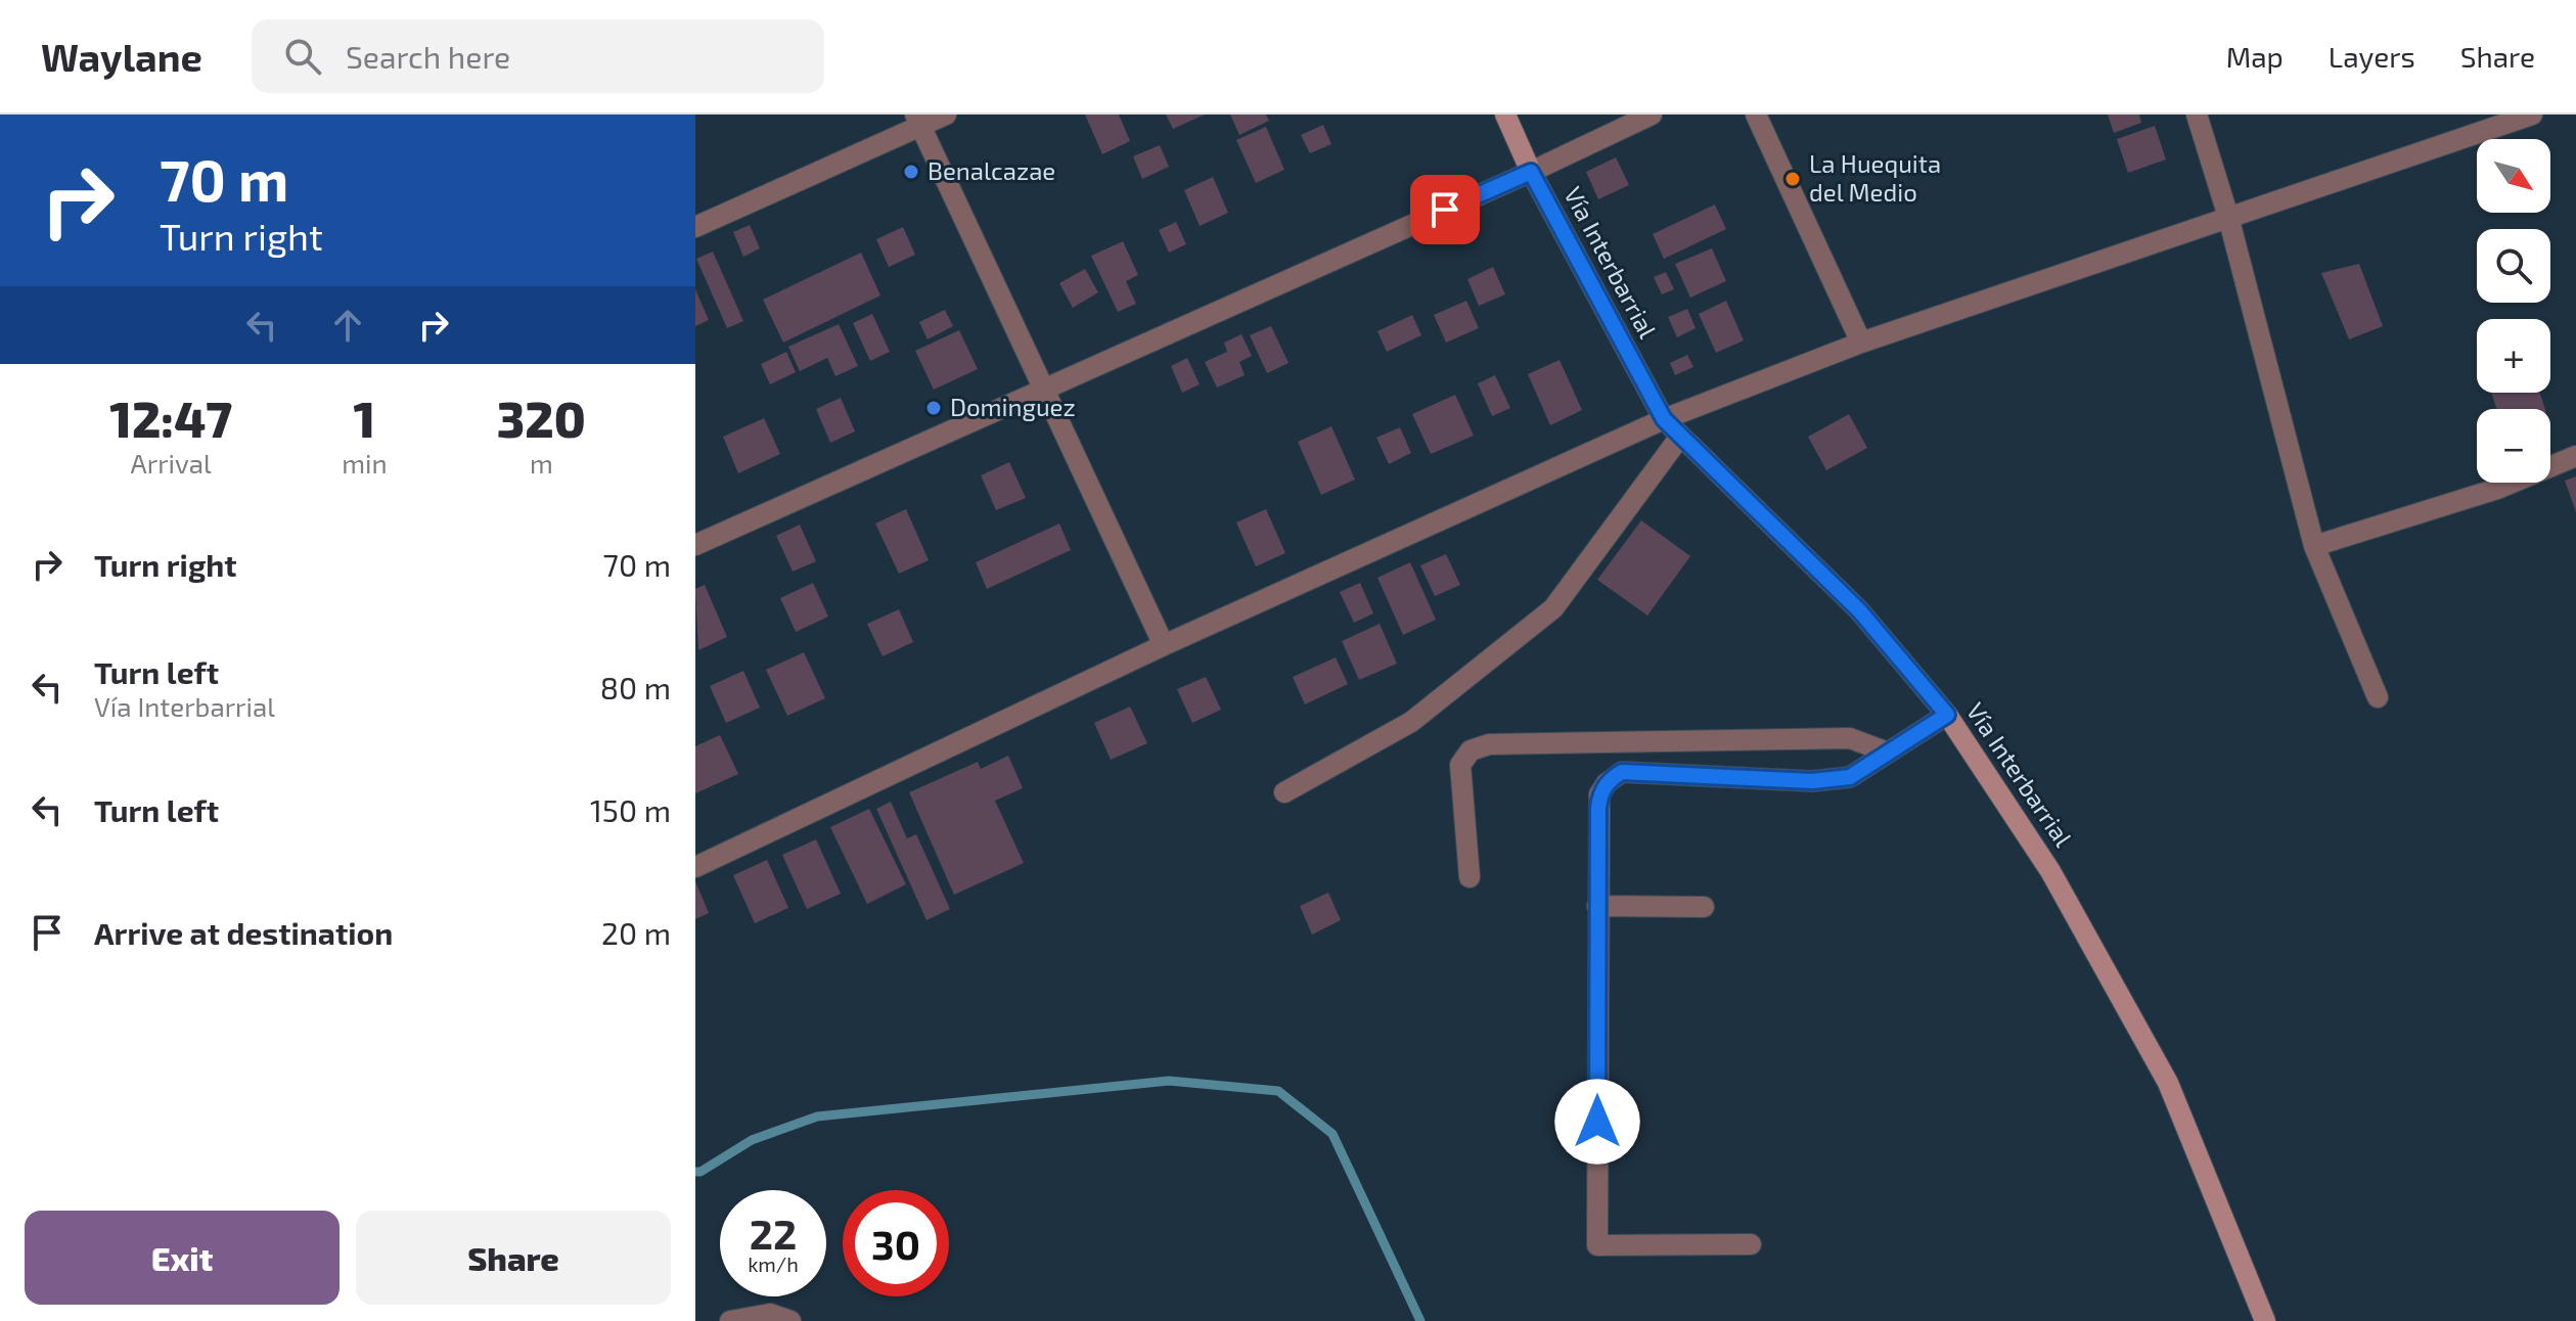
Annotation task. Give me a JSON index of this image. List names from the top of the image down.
{
  "streets": {
    "main road": ["Vía Interbarrial"]
  },
  "places": ["Benalcazae", "La Huequita del Medio", "Dominguez"],
  "north": "bottom right",
  "page": {
    "header": "Waylane",
    "search": "Search here",
    "nav": ["Map", "Layers", "Share"],
    "turn": ["70 m", "Turn right"],
    "map_buttons": ["+", "−"],
    "eta": [
      "12:47",
      "Arrival",
      "1",
      "min",
      "320",
      "m"
    ],
    "list": [
      {
        "name": "Turn right",
        "value": "70 m"
      },
      {
        "name": "Turn left",
        "note": "Vía Interbarrial",
        "value": "80 m"
      },
      {
        "name": "Turn left",
        "value": "150 m"
      },
      {
        "name": "Arrive at destination",
        "value": "20 m"
      }
    ],
    "speed": "22 km/h",
    "limit": "30",
    "buttons": ["Exit", "Share"]
  }
}
